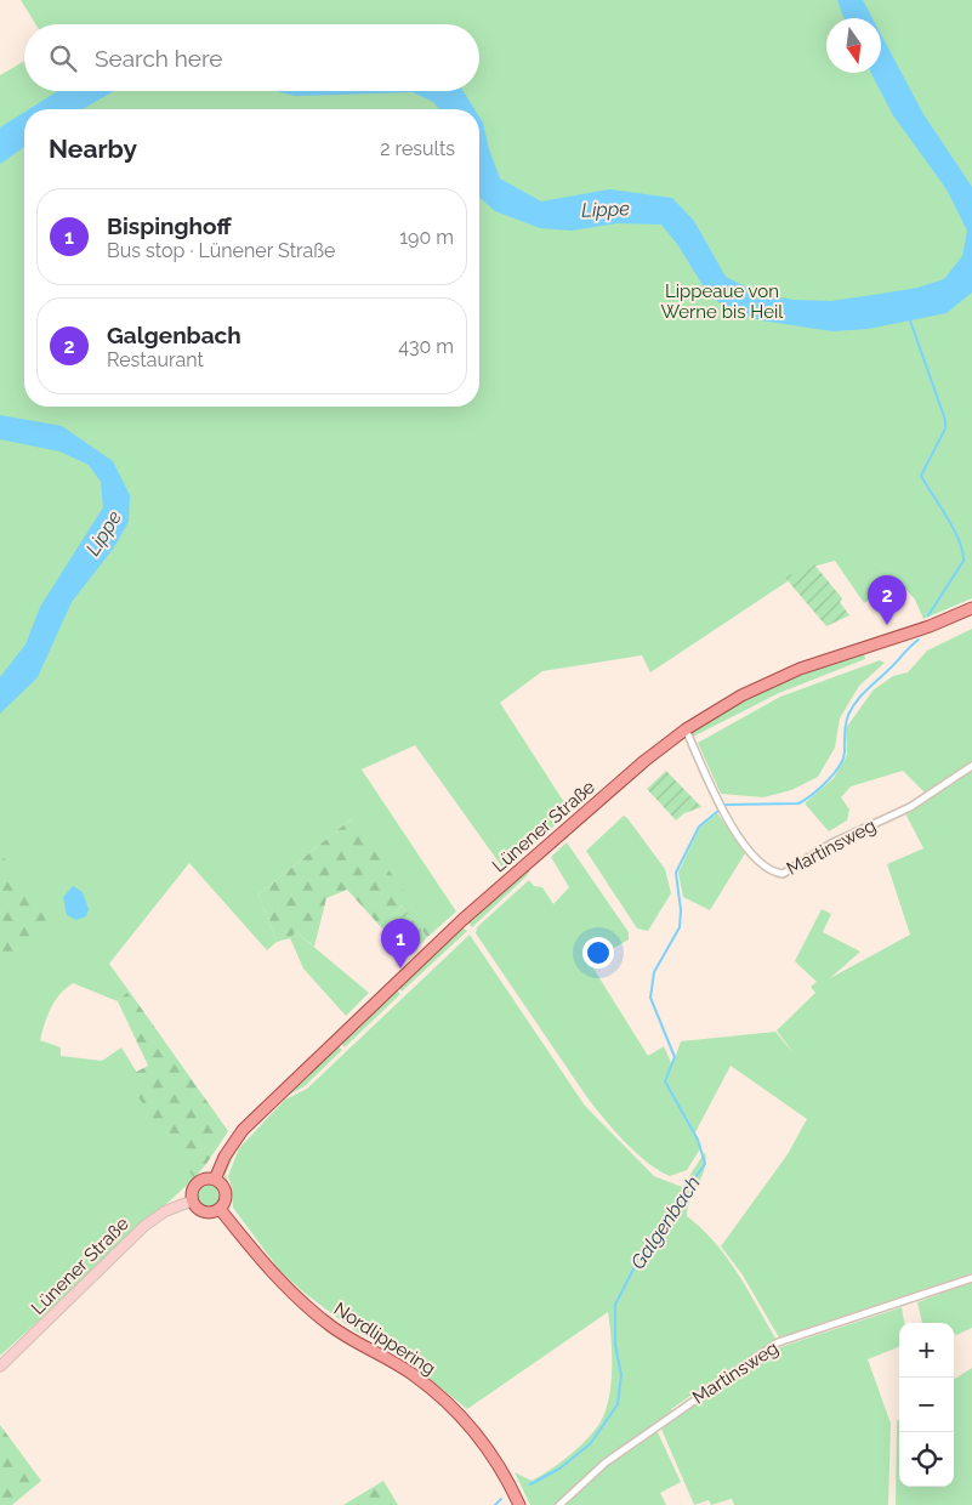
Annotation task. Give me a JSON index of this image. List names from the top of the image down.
{
  "streets": {
    "main road": ["Lünener Straße", "Nordlippering"],
    "street": ["Martinsweg"]
  },
  "crossings": [
    ["Lünener Straße", "Martinsweg"],
    ["Lünener Straße", "Nordlippering"]
  ],
  "water": ["Lippe", "Galgenbach"],
  "parks": ["Lippeaue von Werne bis Heil"],
  "north": "bottom",
  "page": {
    "search": "Search here",
    "heading": ["Nearby", "2 results"],
    "list": [
      {
        "mark": "1",
        "name": "Bispinghoff",
        "note": "Bus stop · Lünener Straße",
        "value": "190 m"
      },
      {
        "mark": "2",
        "name": "Galgenbach",
        "note": "Restaurant",
        "value": "430 m"
      }
    ],
    "pins": ["2", "1"],
    "map_buttons": ["+", "−"]
  }
}
